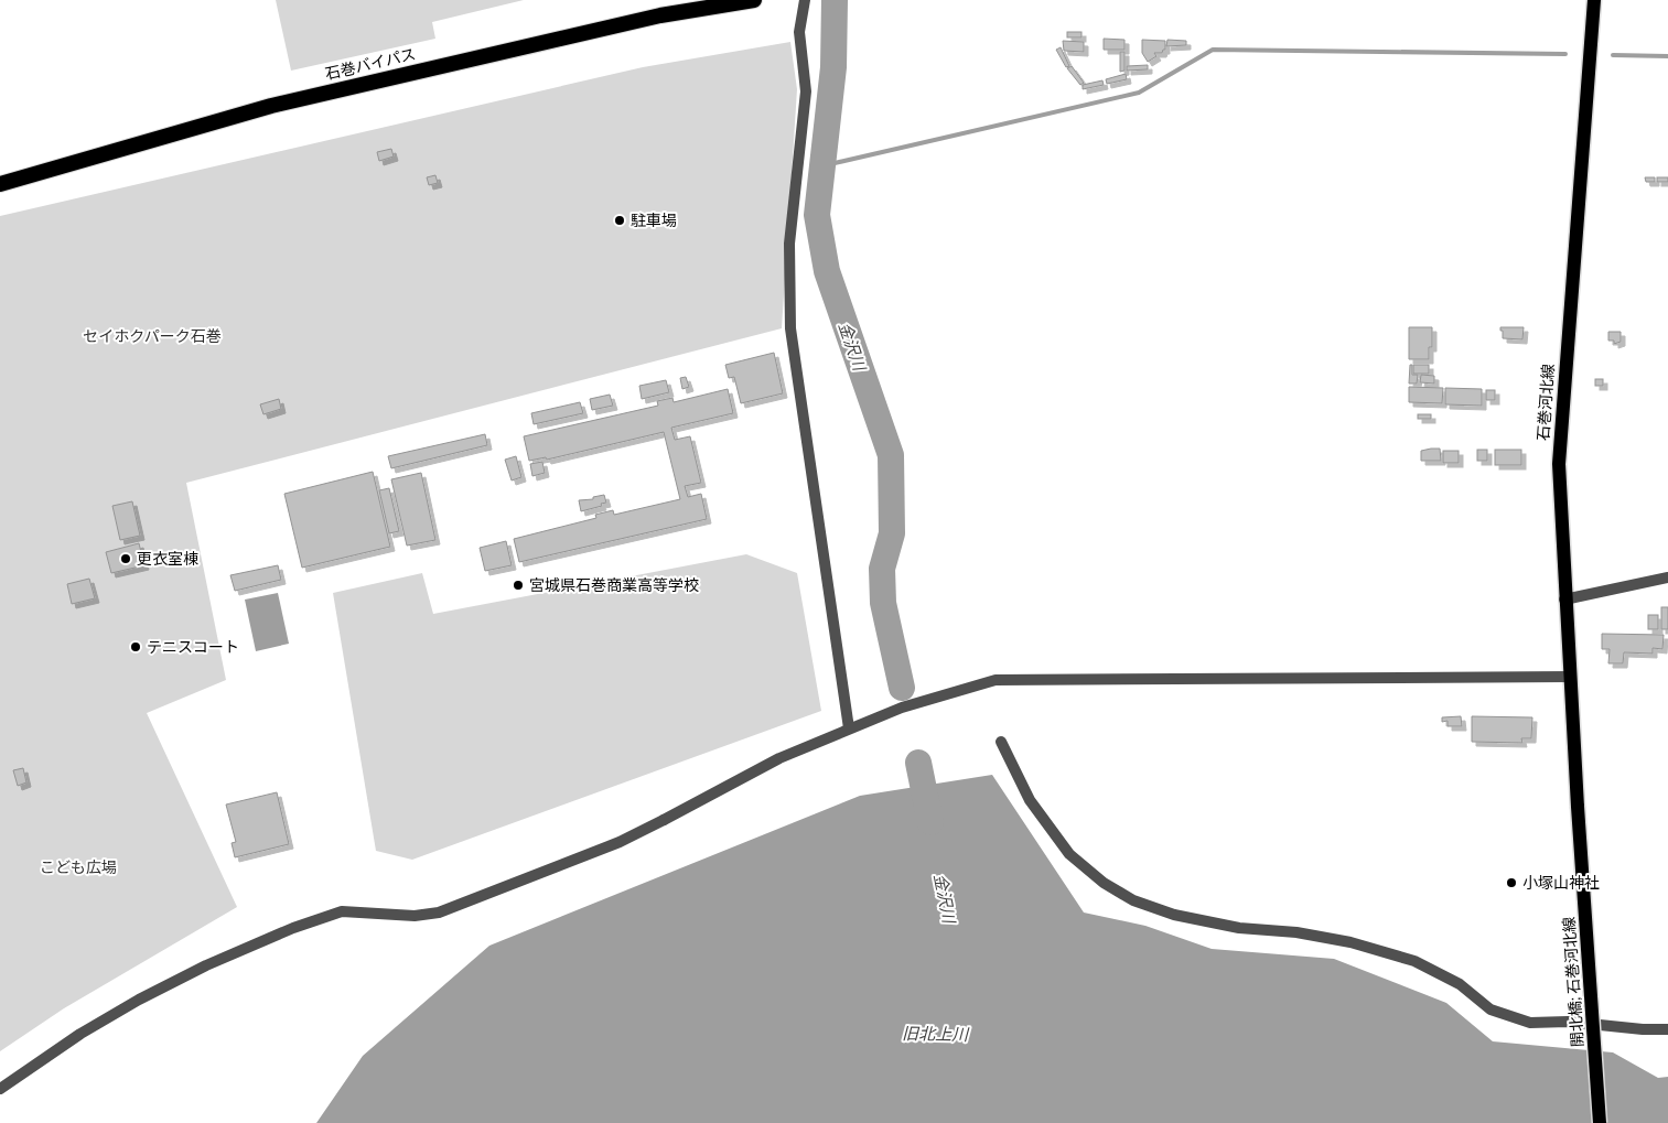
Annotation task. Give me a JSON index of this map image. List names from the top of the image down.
{
  "streets": {
    "highway": ["石巻バイパス"],
    "main road": ["石巻河北線", "開北橋; 石巻河北線"]
  },
  "crossings": [
    ["石巻河北線", "開北橋; 石巻河北線"]
  ],
  "water": ["金沢川", "旧北上川"],
  "parks": ["セイホクパーク石巻", "こども広場"],
  "places": [
    "駐車場",
    "更衣室棟",
    "宮城県石巻商業高等学校",
    "テニスコート",
    "小塚山神社"
  ]
}
